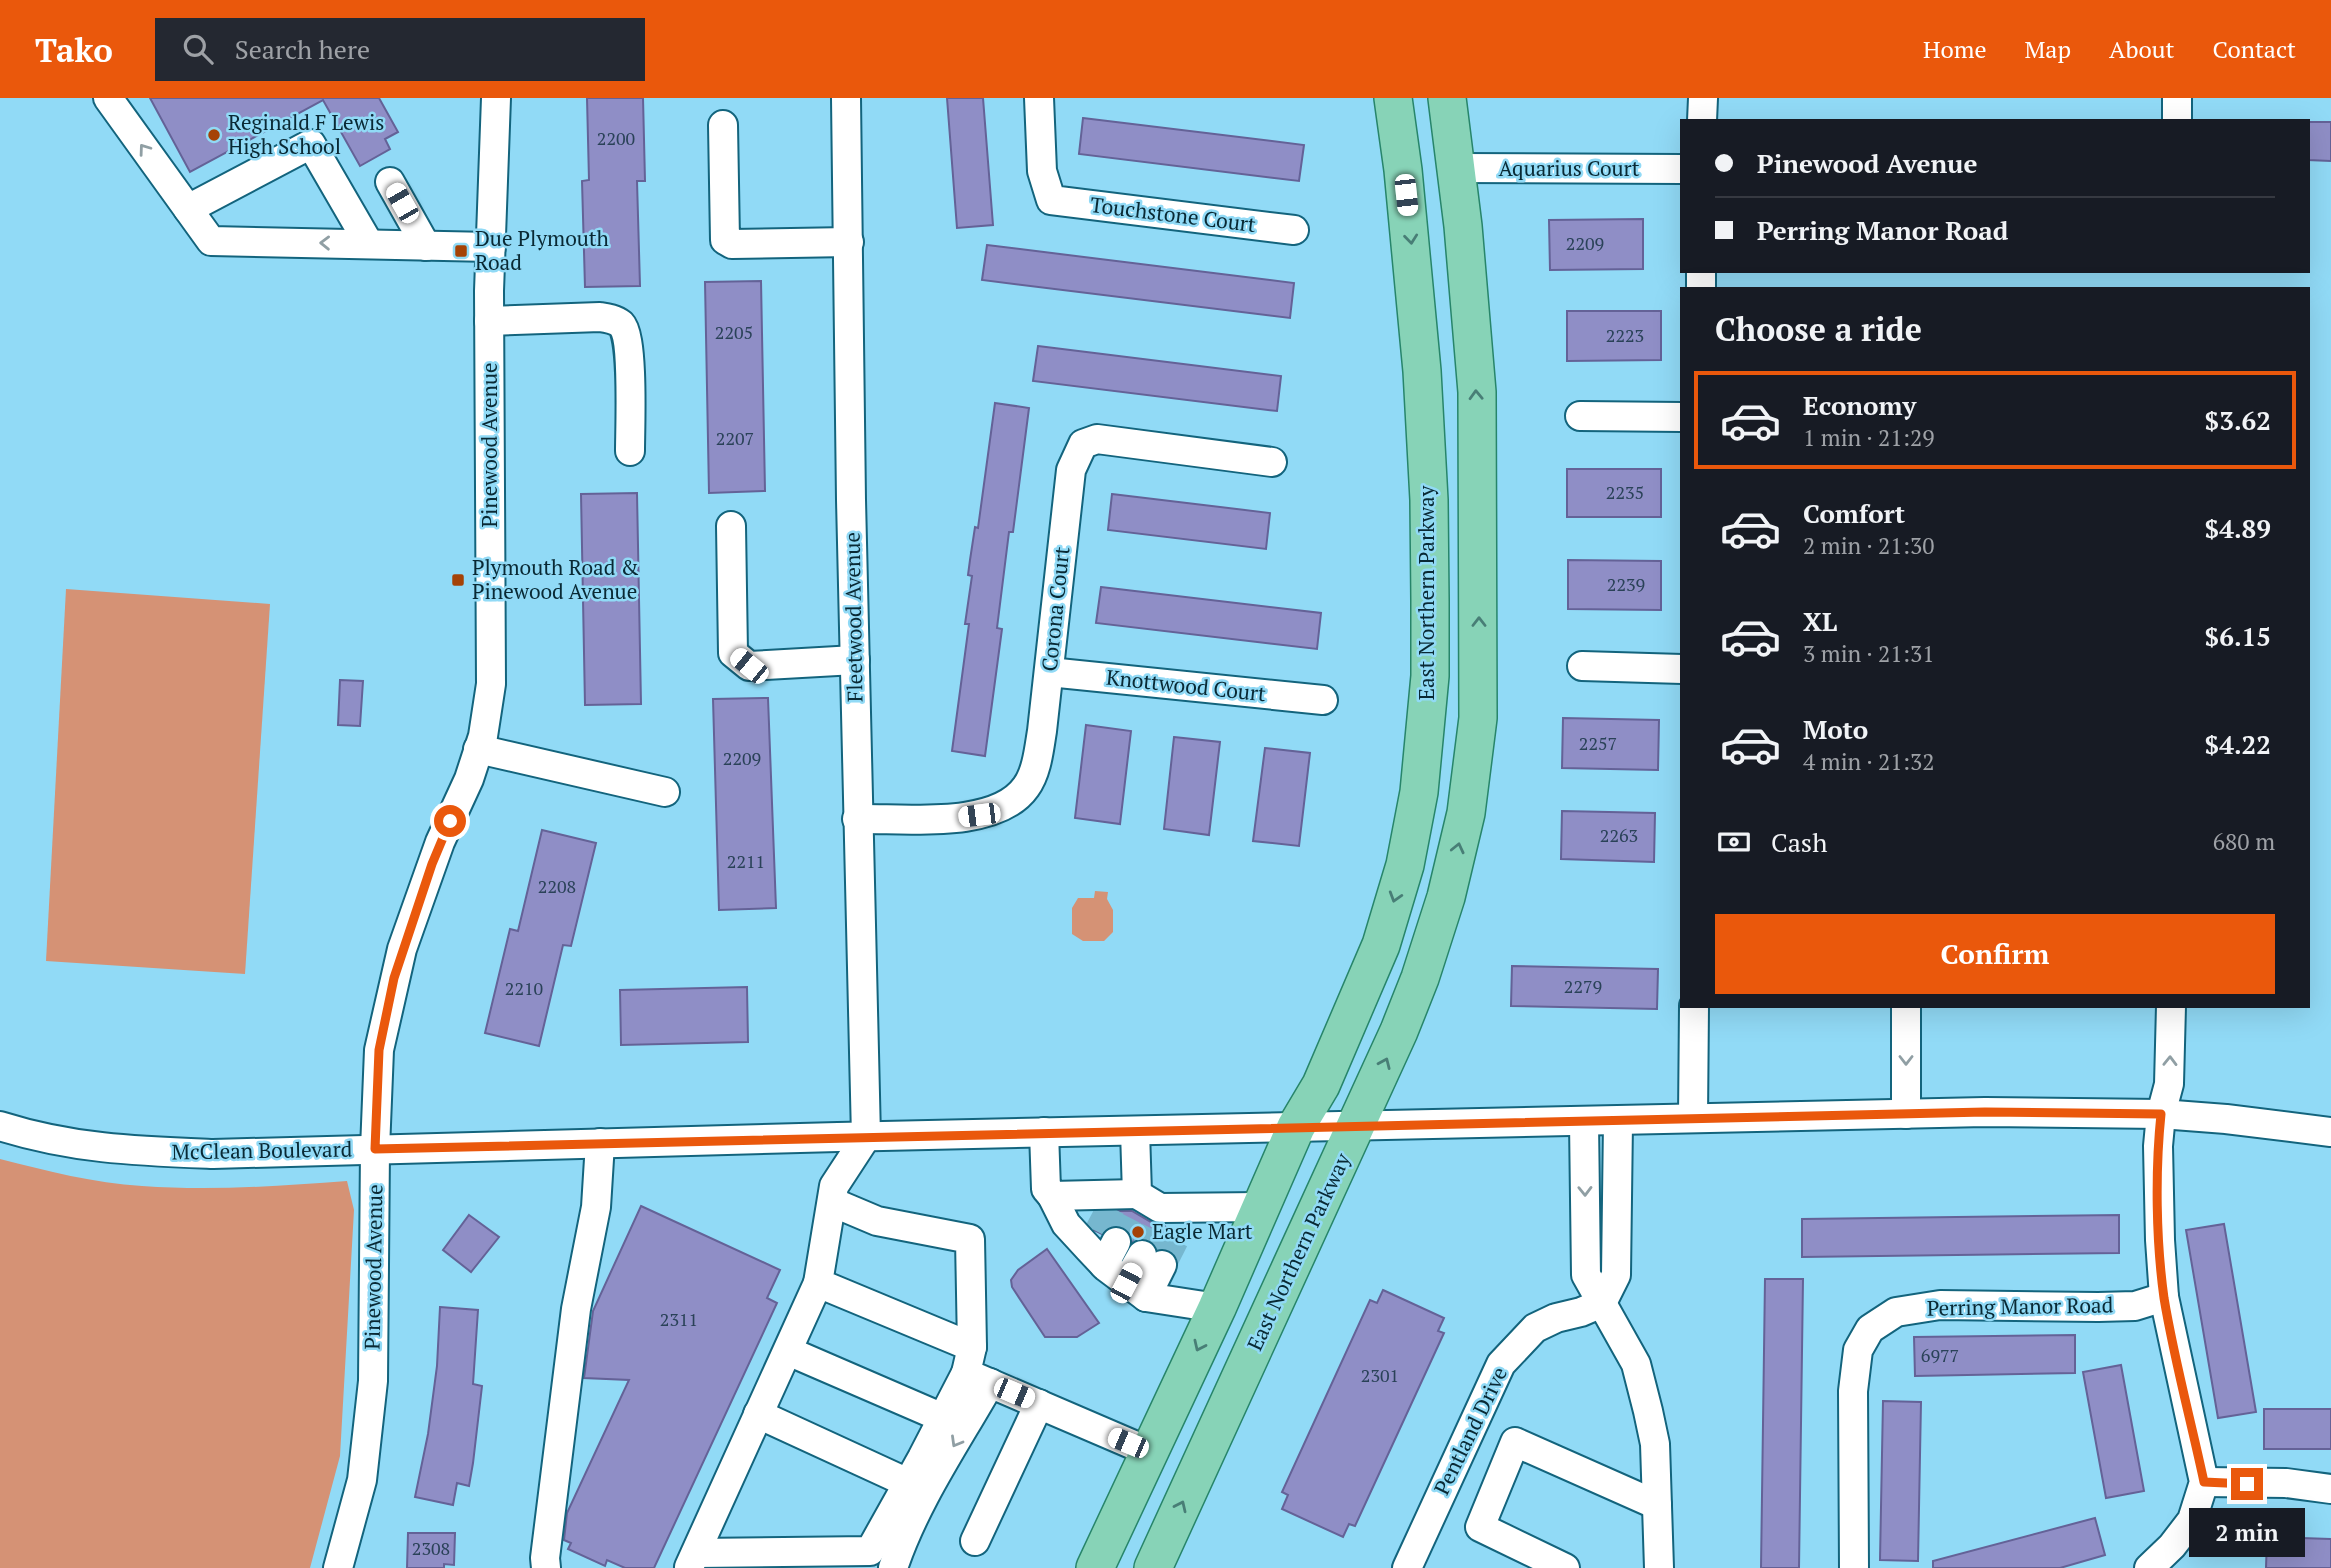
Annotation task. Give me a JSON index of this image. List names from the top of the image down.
{
  "streets": {
    "main road": ["East Northern Parkway"],
    "street": [
      "Aquarius Court",
      "Touchstone Court",
      "Pinewood Avenue",
      "Corona Court",
      "Fleetwood Avenue",
      "Knottwood Court",
      "McClean Boulevard",
      "Perring Manor Road",
      "Pentland Drive"
    ]
  },
  "crossings": [
    ["Aquarius Court", "East Northern Parkway"],
    ["Pinewood Avenue", "McClean Boulevard"],
    ["East Northern Parkway", "McClean Boulevard"],
    ["Corona Court", "Fleetwood Avenue"],
    ["Corona Court", "Knottwood Court"],
    ["Fleetwood Avenue", "McClean Boulevard"]
  ],
  "places": {
    "other": ["Reginald F Lewis High School", "Eagle Mart"],
    "transit": ["Due Plymouth Road", "Plymouth Road & Pinewood Avenue"]
  },
  "house_numbers": [
    "2200",
    "2209",
    "2205",
    "2223",
    "2207",
    "2235",
    "2239",
    "2257",
    "2209",
    "2263",
    "2211",
    "2208",
    "2279",
    "2210",
    "2311",
    "6977",
    "2301",
    "2308"
  ],
  "page": {
    "header": "Tako",
    "search": "Search here",
    "nav": [
      "Home",
      "Map",
      "About",
      "Contact"
    ],
    "banner": ["Pinewood Avenue", "Perring Manor Road"],
    "heading": "Choose a ride",
    "list": [
      {
        "name": "Economy",
        "note": "1 min · 21:29",
        "value": "$3.62"
      },
      {
        "name": "Comfort",
        "note": "2 min · 21:30",
        "value": "$4.89"
      },
      {
        "name": "XL",
        "note": "3 min · 21:31",
        "value": "$6.15"
      },
      {
        "name": "Moto",
        "note": "4 min · 21:32",
        "value": "$4.22"
      }
    ],
    "pay": ["Cash", "680 m"],
    "buttons": "Confirm",
    "bubble": "2 min"
  }
}
